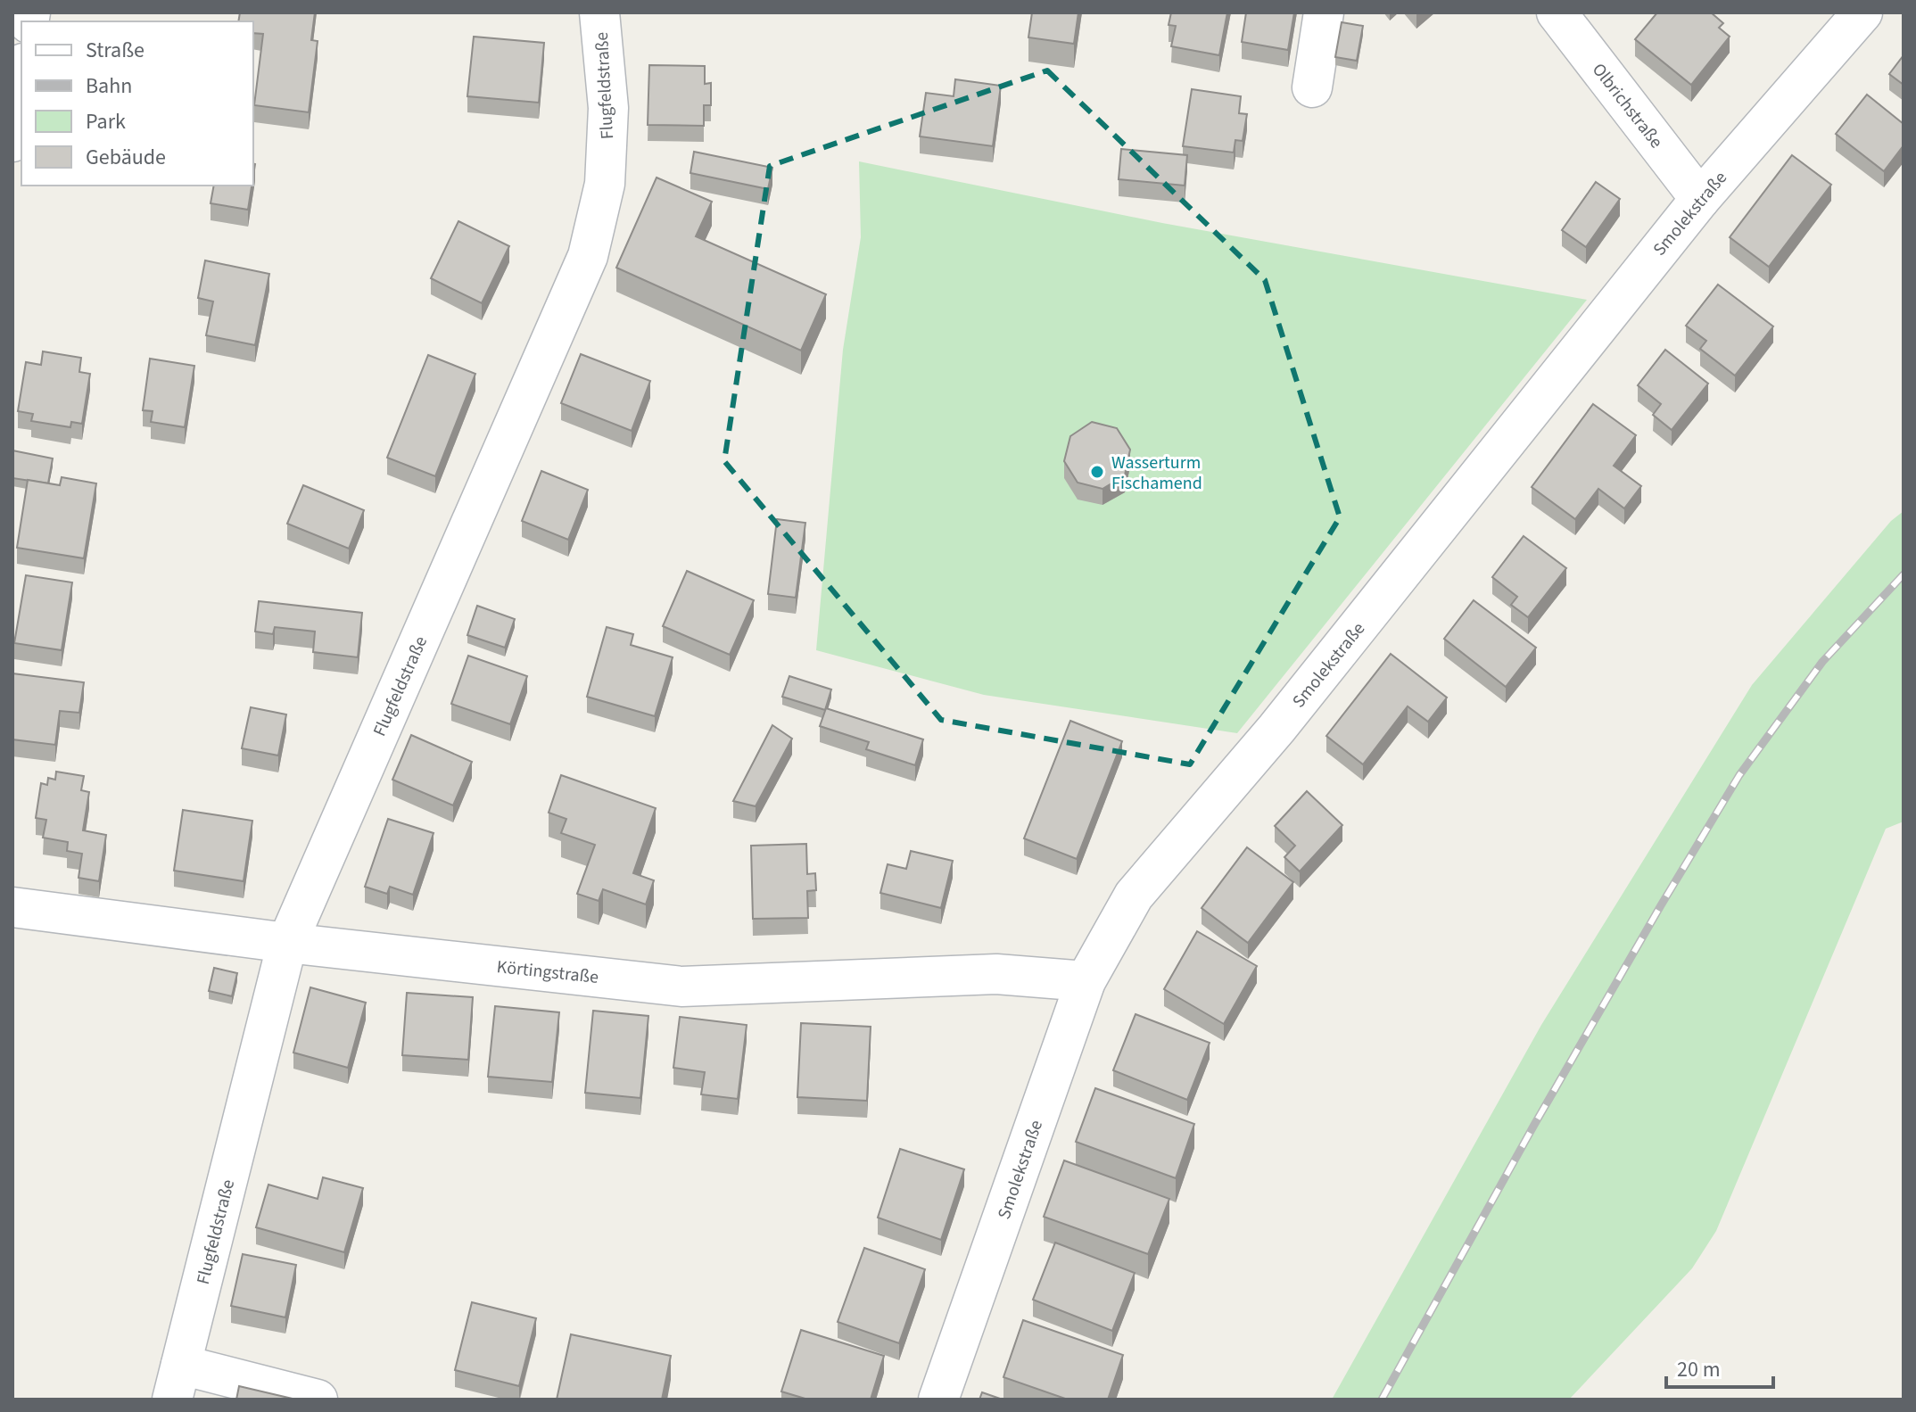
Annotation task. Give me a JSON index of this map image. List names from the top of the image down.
{
  "streets": {
    "street": [
      "Flugfeldstraße",
      "Olbrichstraße",
      "Smolekstraße",
      "Körtingstraße"
    ]
  },
  "crossings": [
    ["Flugfeldstraße", "Körtingstraße"],
    ["Olbrichstraße", "Smolekstraße"],
    ["Smolekstraße", "Körtingstraße"]
  ],
  "places": ["Wasserturm Fischamend"],
  "legend": [
    "Straße",
    "Bahn",
    "Park",
    "Gebäude"
  ],
  "scale_bar": "20 m"
}
